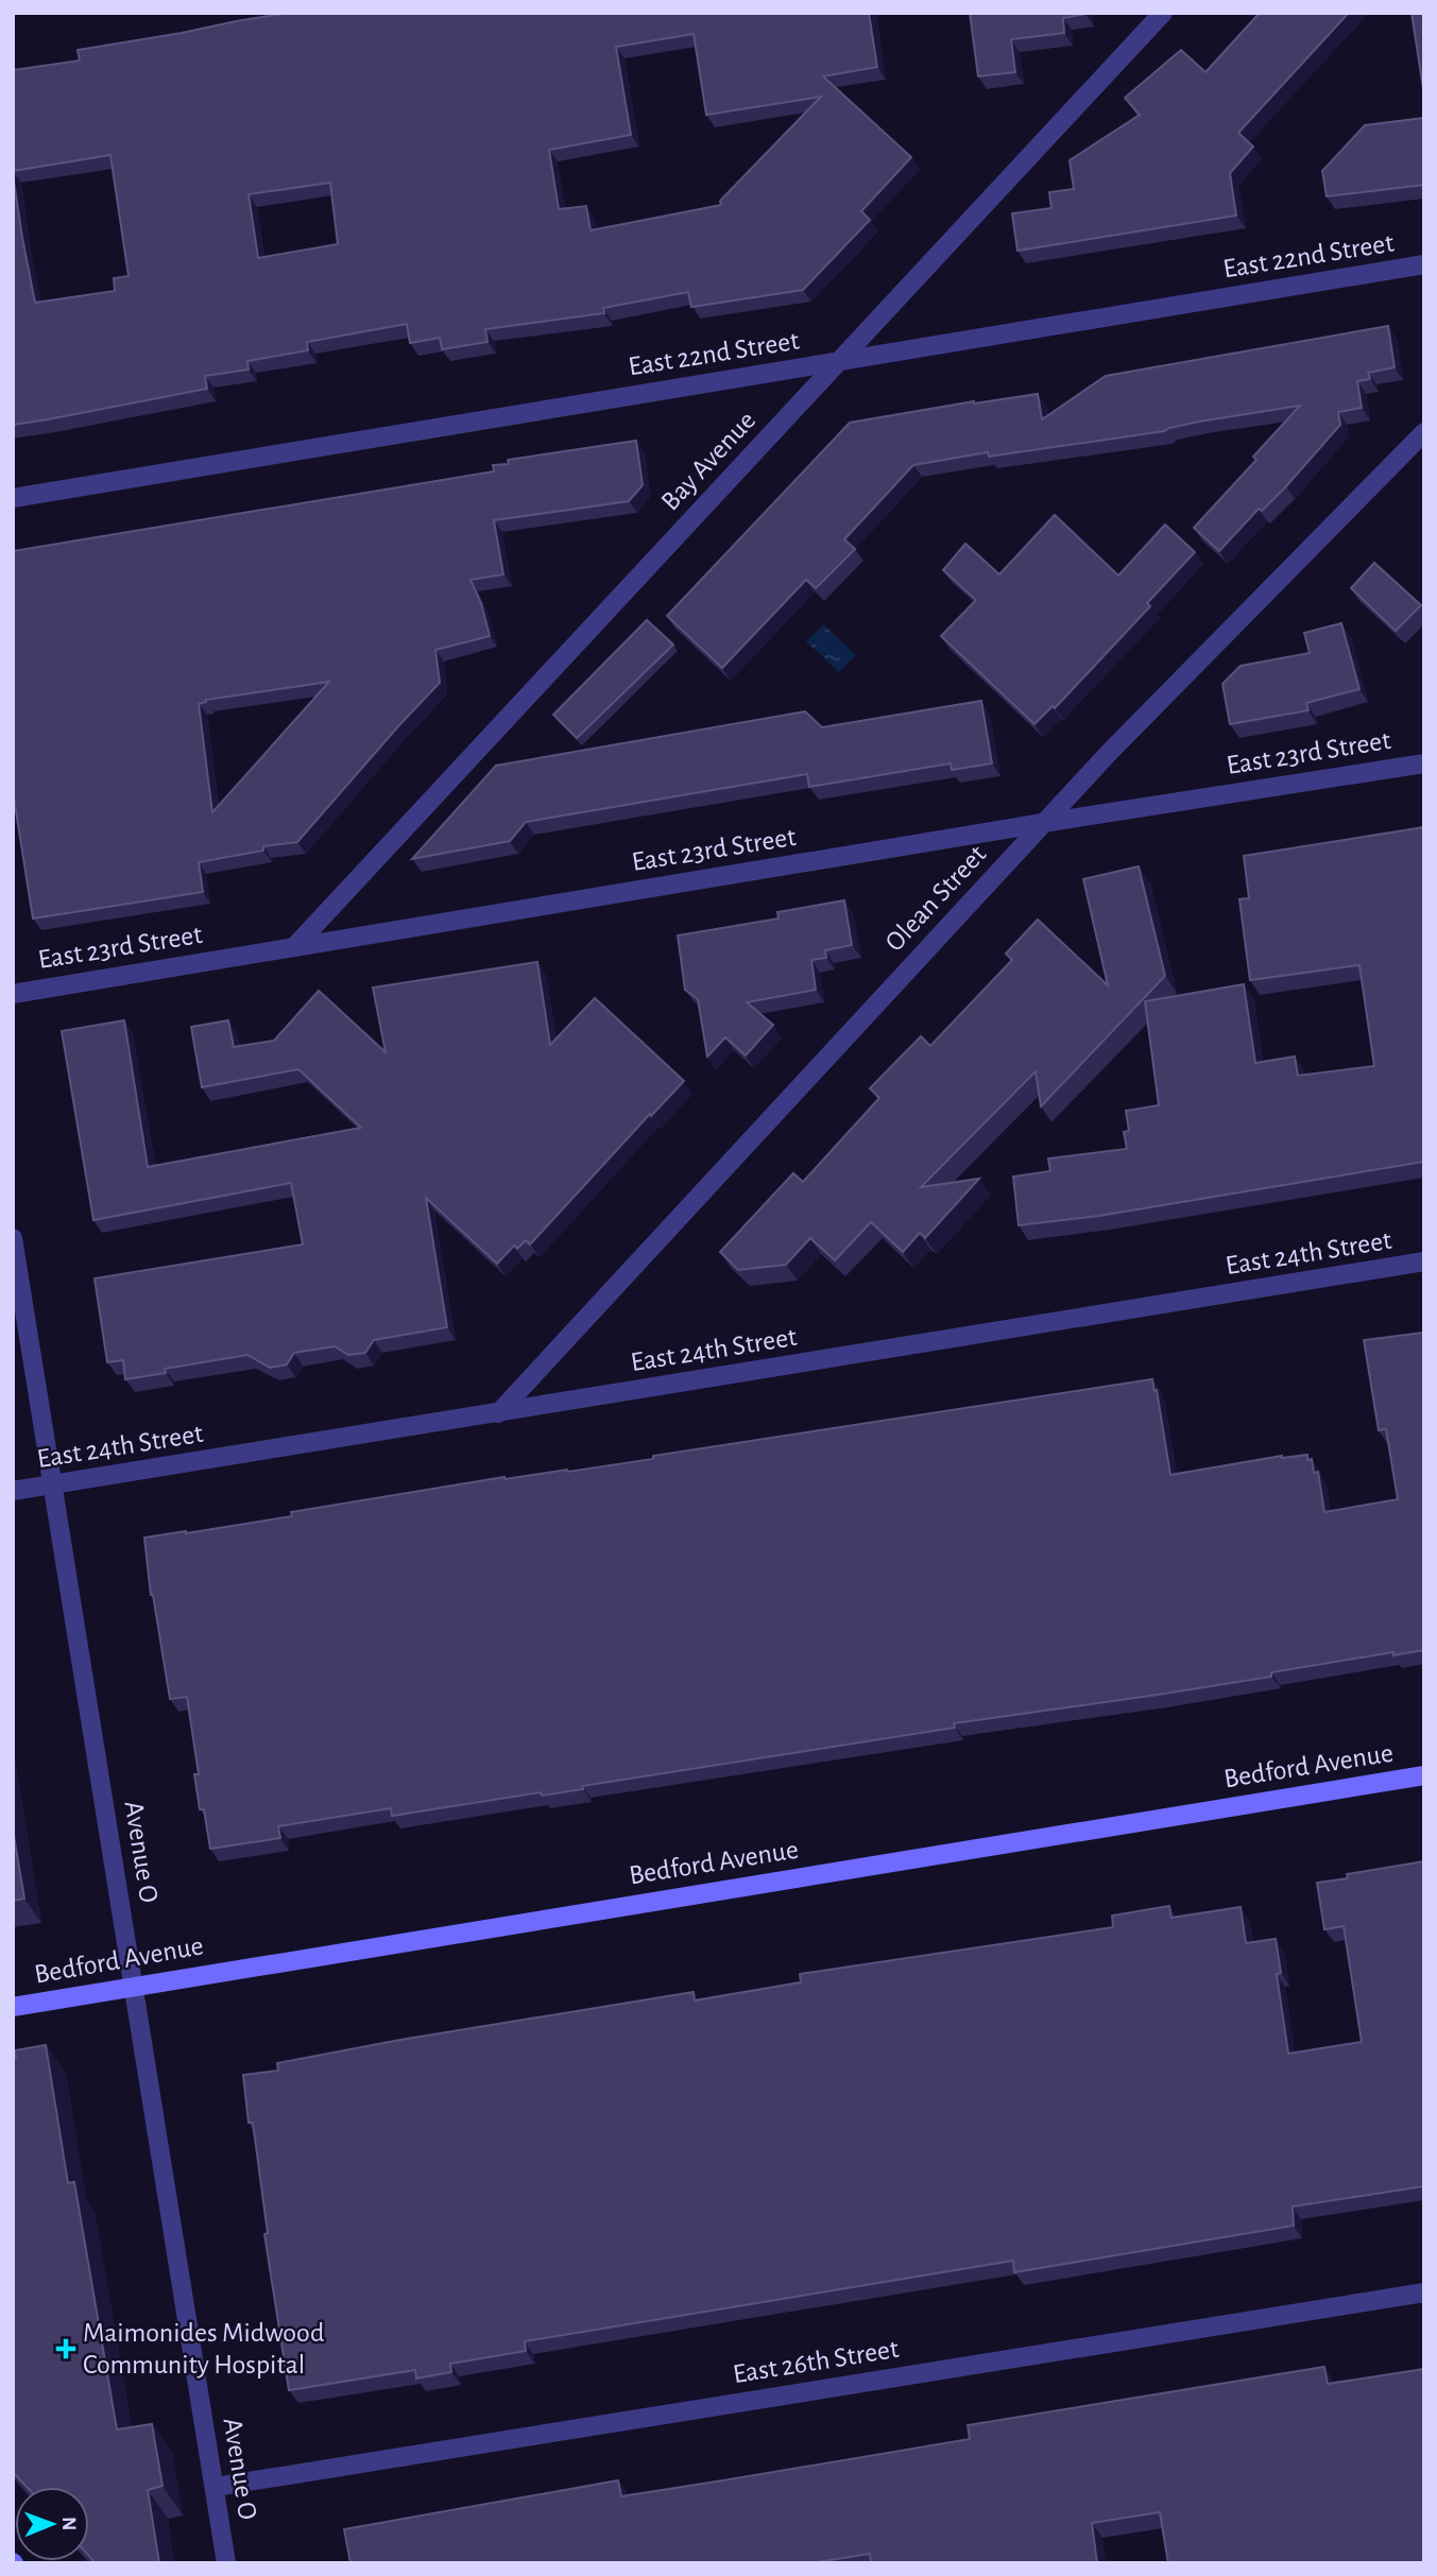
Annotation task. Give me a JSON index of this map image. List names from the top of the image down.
{
  "streets": {
    "main road": ["Bedford Avenue"],
    "street": [
      "East 22nd Street",
      "Bay Avenue",
      "East 23rd Street",
      "Olean Street",
      "East 24th Street",
      "Avenue O",
      "East 26th Street"
    ]
  },
  "crossings": [
    ["East 22nd Street", "Bay Avenue"],
    ["Bay Avenue", "East 23rd Street"],
    ["East 23rd Street", "Olean Street"],
    ["Olean Street", "East 24th Street"],
    ["East 24th Street", "Avenue O"],
    ["Bedford Avenue", "Avenue O"],
    ["Avenue O", "East 26th Street"]
  ],
  "places": {
    "health": ["Maimonides Midwood Community Hospital"]
  },
  "north": "right"
}
